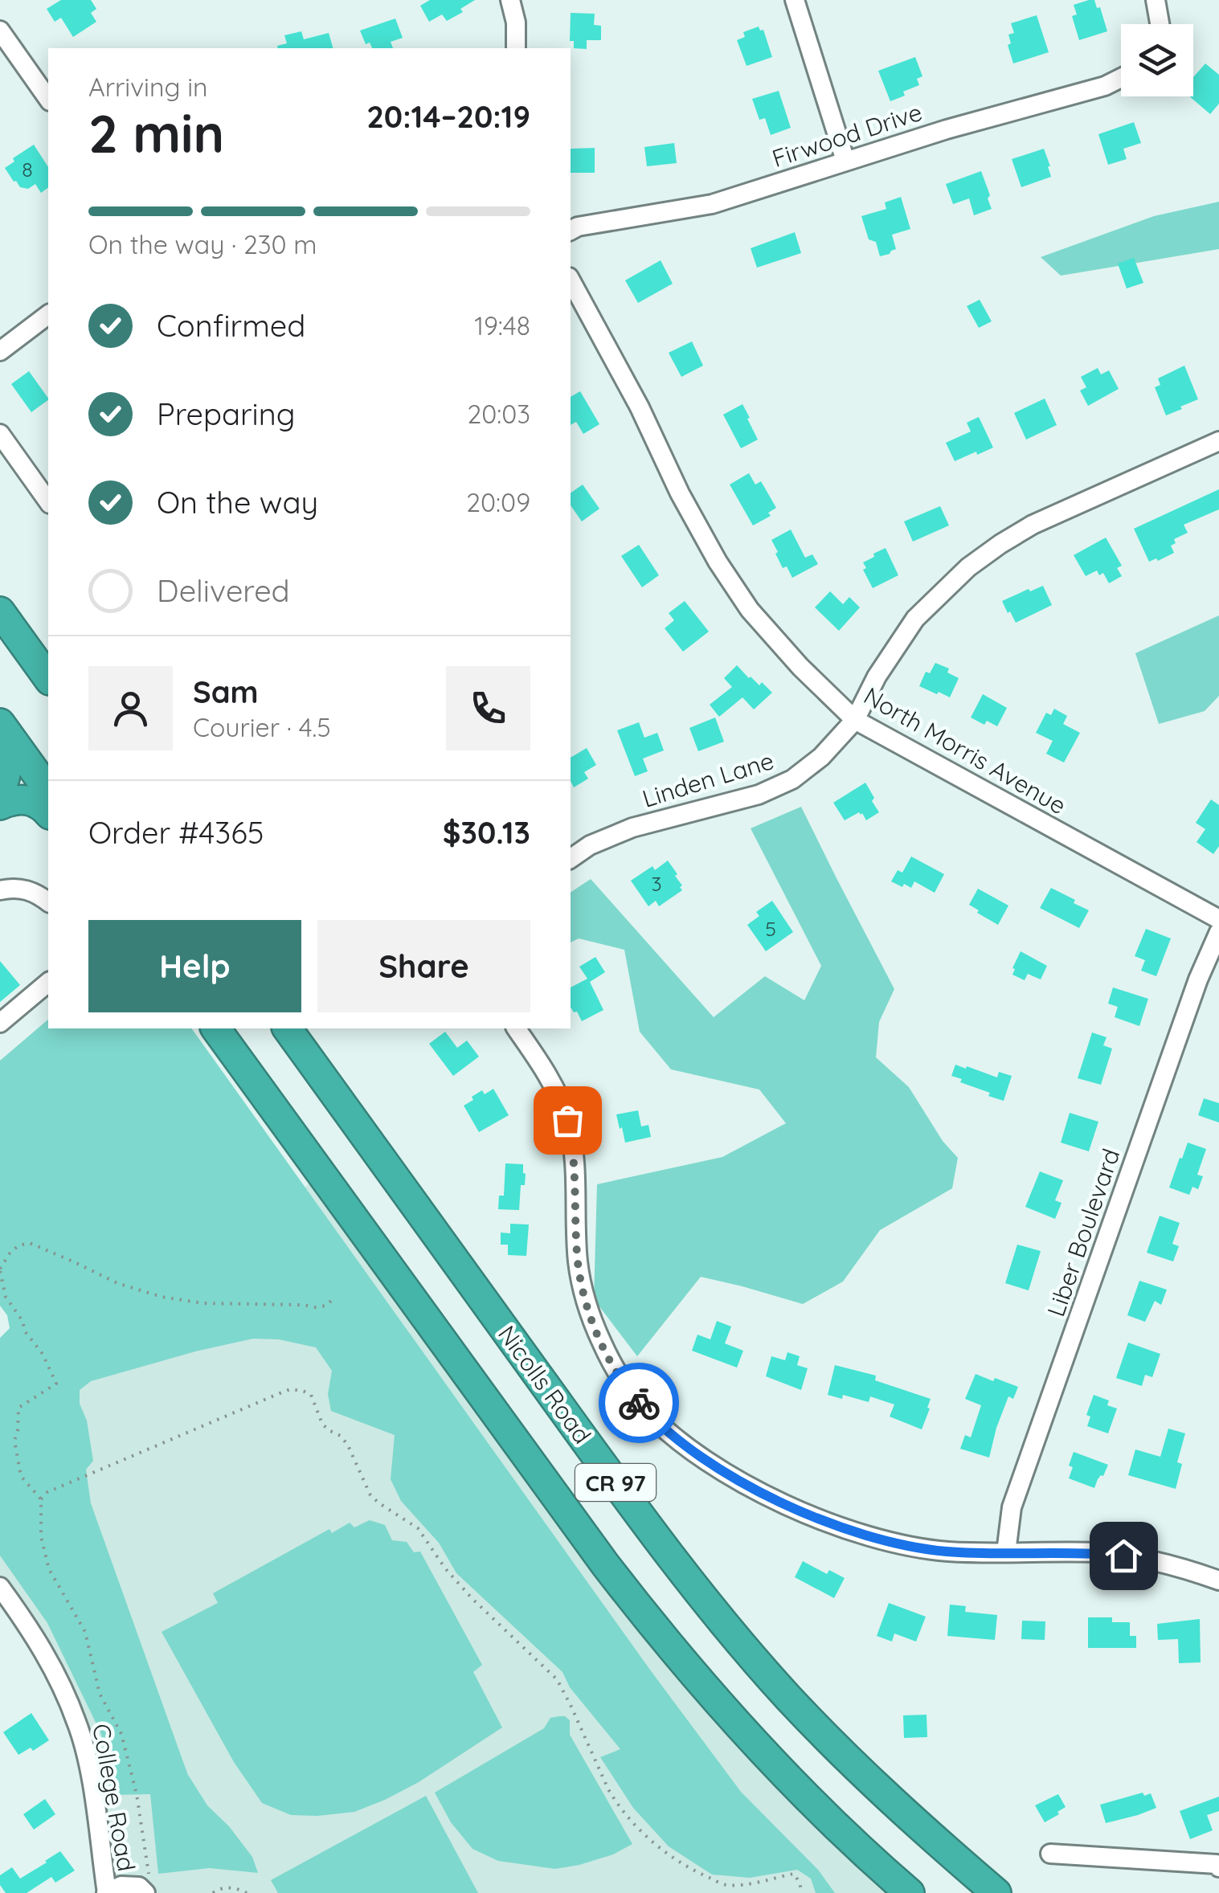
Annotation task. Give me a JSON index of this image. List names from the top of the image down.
{
  "streets": {
    "highway": ["Nicolls Road", "CR 97"],
    "street": [
      "Firwood Drive",
      "North Morris Avenue",
      "Linden Lane",
      "Liber Boulevard",
      "College Road"
    ]
  },
  "crossings": [
    ["North Morris Avenue", "Linden Lane"]
  ],
  "house_numbers": ["8", "3", "5"],
  "page": {
    "heading": ["2 min", "Arriving in", "20:14–20:19"],
    "panel": [
      "Sam",
      "Courier · 4.5",
      "Order #4365",
      "$30.13"
    ],
    "bar": "On the way · 230 m",
    "list": [
      ["Confirmed", "19:48"],
      ["Preparing", "20:03"],
      ["On the way", "20:09"],
      "Delivered"
    ],
    "buttons": ["Help", "Share"]
  }
}
